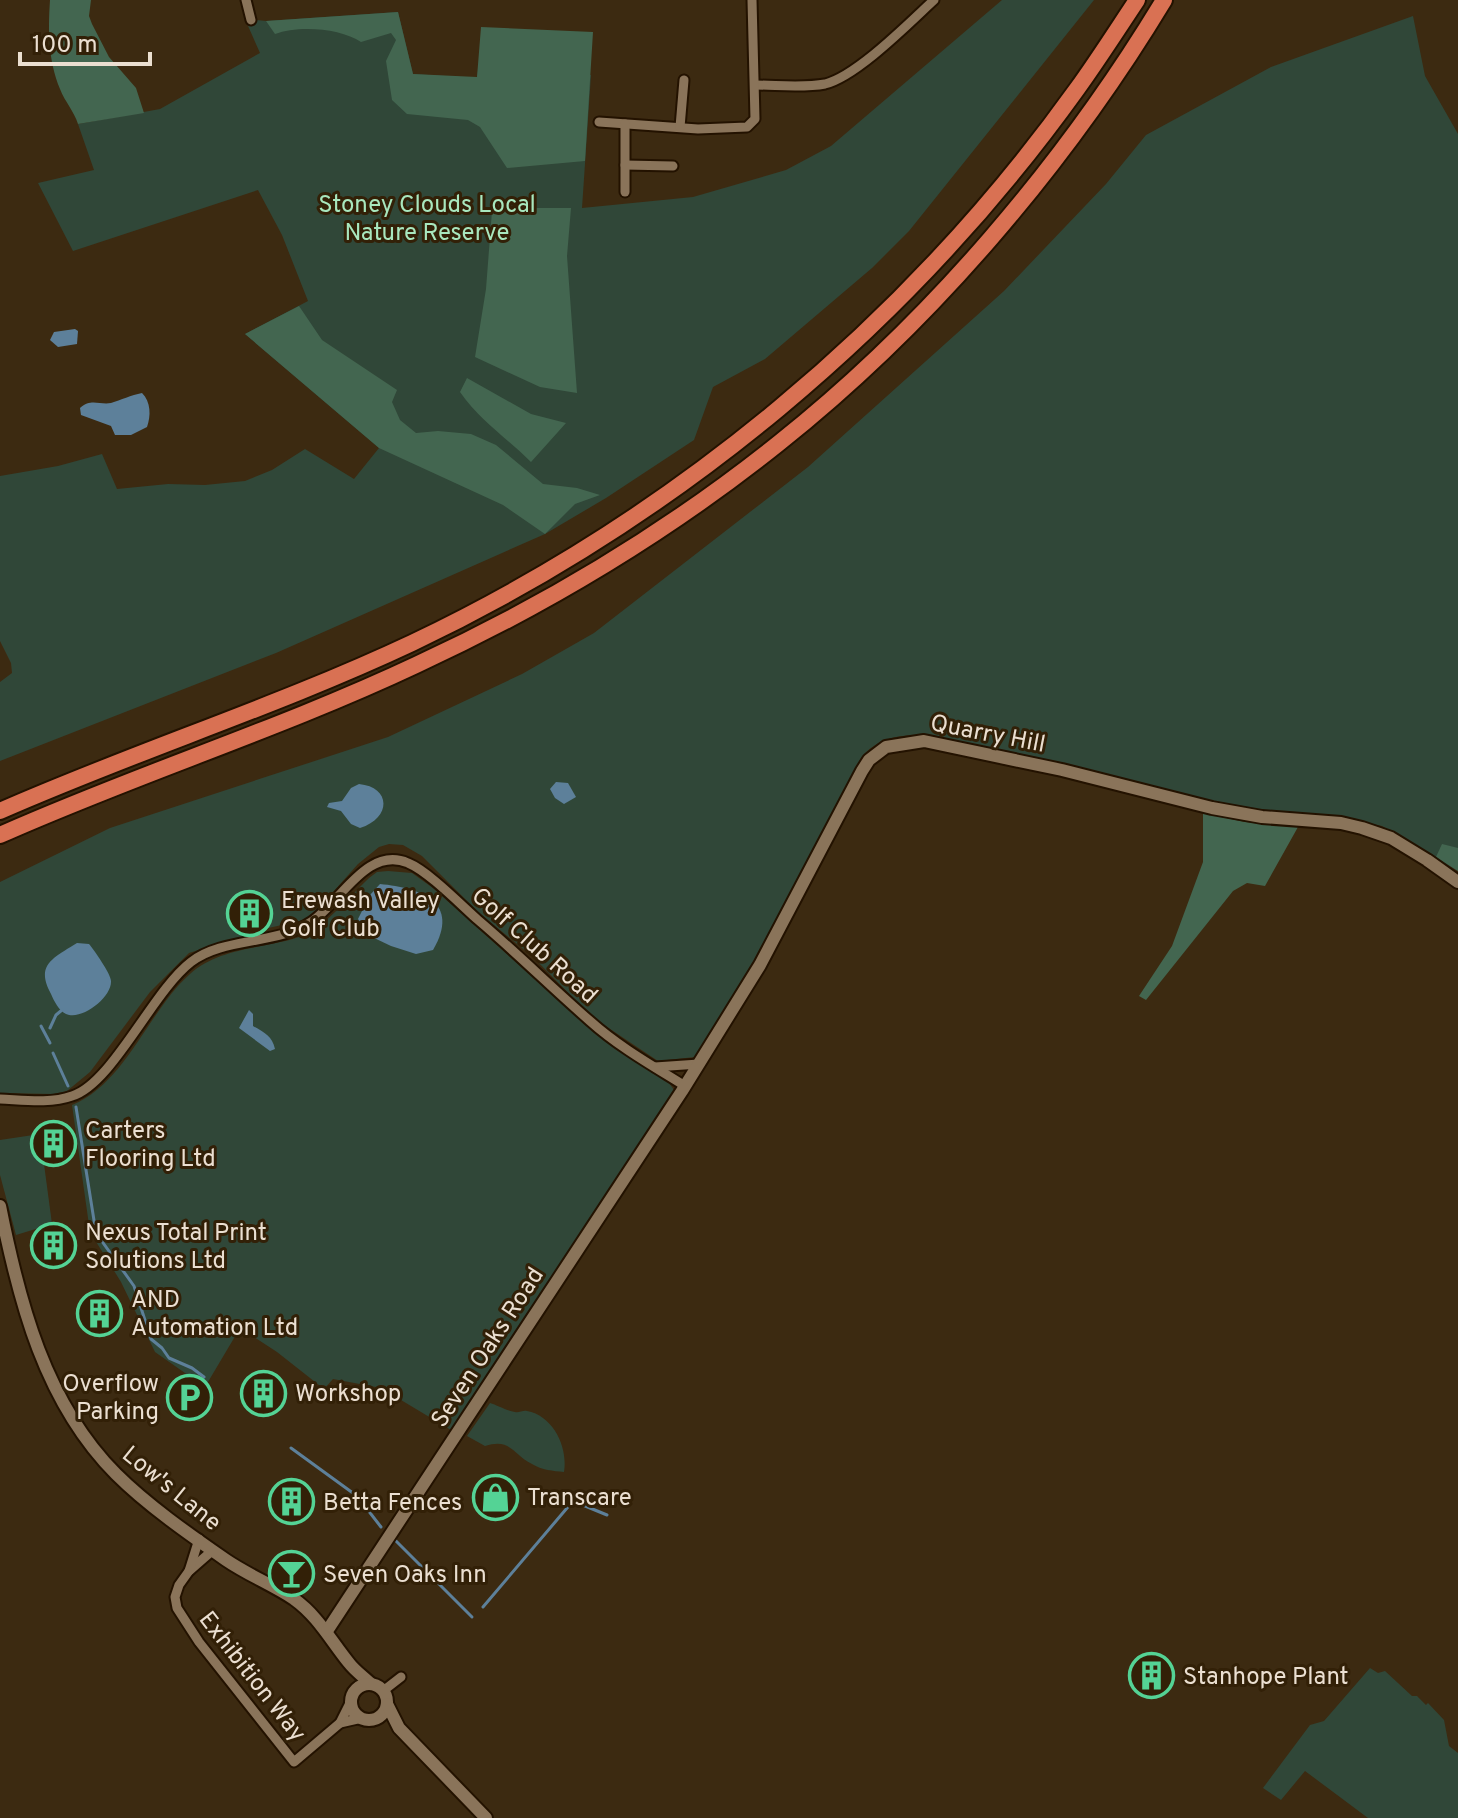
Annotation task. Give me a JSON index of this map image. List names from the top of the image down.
{
  "streets": {
    "street": [
      "Quarry Hill",
      "Golf Club Road",
      "Seven Oaks Road",
      "Low's Lane",
      "Exhibition Way"
    ]
  },
  "crossings": [
    ["Quarry Hill", "Golf Club Road"],
    ["Quarry Hill", "Seven Oaks Road"],
    ["Golf Club Road", "Seven Oaks Road"],
    ["Seven Oaks Road", "Low's Lane"],
    ["Low's Lane", "Exhibition Way"]
  ],
  "parks": ["Stoney Clouds Local Nature Reserve"],
  "places": {
    "building": [
      "Erewash Valley Golf Club",
      "Carters Flooring Ltd",
      "Nexus Total Print Solutions Ltd",
      "AND Automation Ltd",
      "Workshop",
      "Betta Fences",
      "Stanhope Plant"
    ],
    "parking": ["Overflow Parking"],
    "shop": ["Transcare"],
    "bar": ["Seven Oaks Inn"]
  },
  "scale_bar": "100 m"
}
